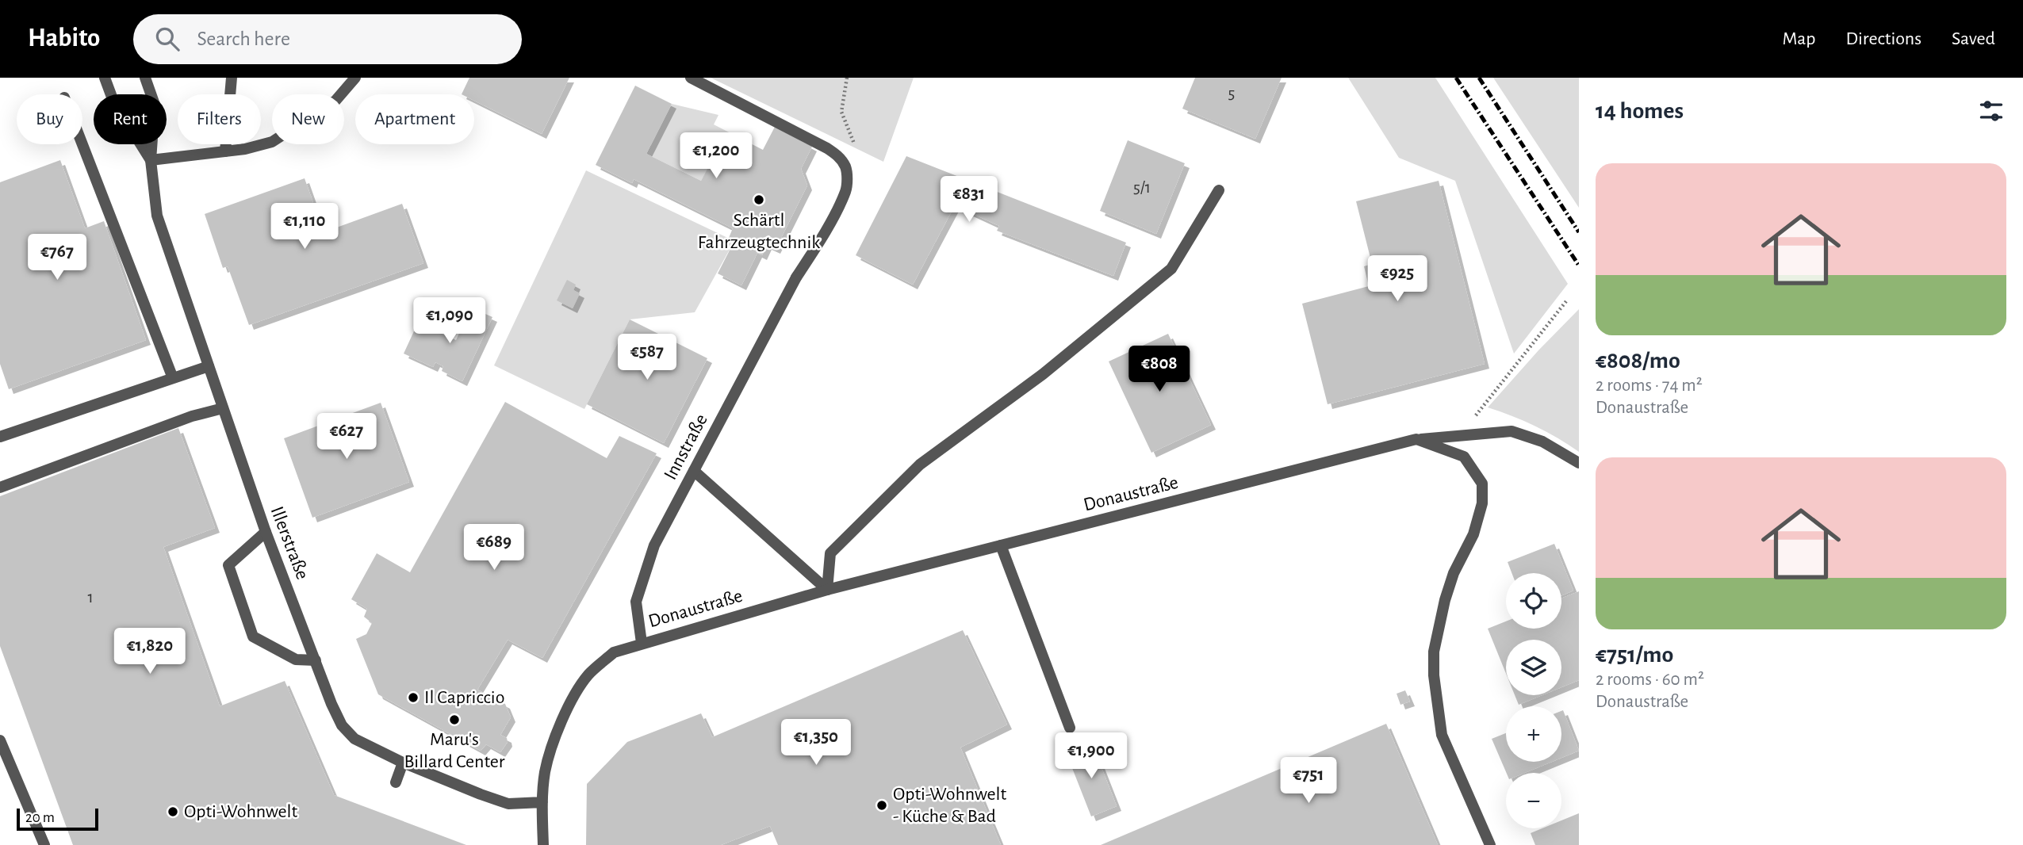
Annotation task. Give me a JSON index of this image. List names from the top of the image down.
{
  "streets": {
    "street": ["Innstraße", "Donaustraße", "Illerstraße"]
  },
  "crossings": [
    ["Innstraße", "Donaustraße"],
    ["Donaustraße", "Illerstraße"]
  ],
  "places": [
    "Schärtl Fahrzeugtechnik",
    "Il Capriccio",
    "Maru's Billard Center",
    "Opti-Wohnwelt - Küche & Bad",
    "Opti-Wohnwelt"
  ],
  "house_numbers": ["5", "5/1", "1"],
  "scale_bar": "20 m",
  "page": {
    "header": "Habito",
    "search": "Search here",
    "nav": ["Map", "Directions", "Saved"],
    "heading": "14 homes",
    "chip": [
      "Buy",
      "Rent",
      "Filters",
      "New",
      "Apartment"
    ],
    "price": [
      "€1,200",
      "€831",
      "€1,110",
      "€767",
      "€925",
      "€1,090",
      "€587",
      "€808",
      "€627",
      "€689",
      "€1,820",
      "€1,350",
      "€1,900",
      "€751"
    ],
    "list": [
      {
        "name": "€808/mo",
        "note": "2 rooms · 74 m² · Donaustraße"
      },
      {
        "name": "€751/mo",
        "note": "2 rooms · 60 m² · Donaustraße"
      }
    ],
    "map_buttons": ["+", "−"],
    "scale": "20 m"
  }
}
